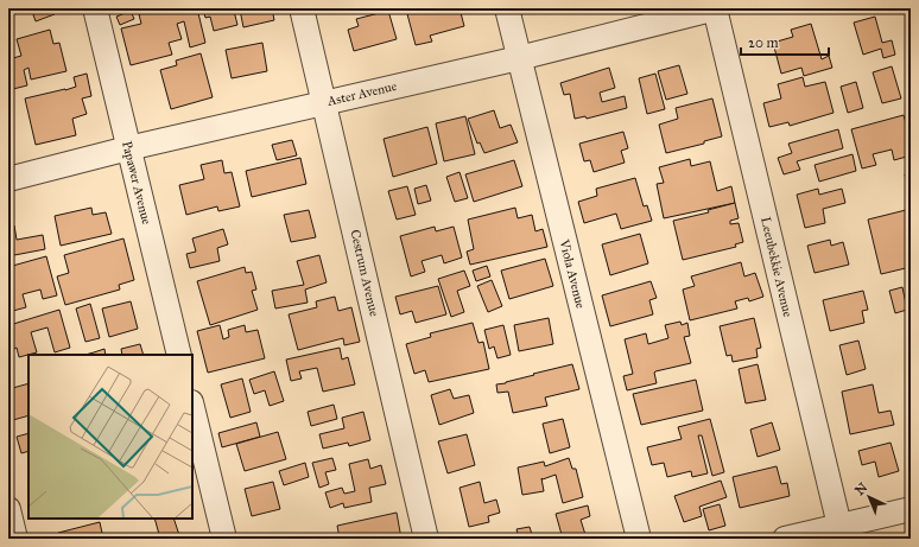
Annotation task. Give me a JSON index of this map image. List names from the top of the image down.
{
  "streets": {
    "street": [
      "Aster Avenue",
      "Papawer Avenue",
      "Leeubekkie Avenue",
      "Cestrum Avenue",
      "Viola Avenue"
    ]
  },
  "crossings": [
    ["Aster Avenue", "Papawer Avenue"],
    ["Aster Avenue", "Leeubekkie Avenue"],
    ["Aster Avenue", "Cestrum Avenue"],
    ["Aster Avenue", "Viola Avenue"]
  ],
  "scale_bar": "20 m",
  "north": "top left"
}
